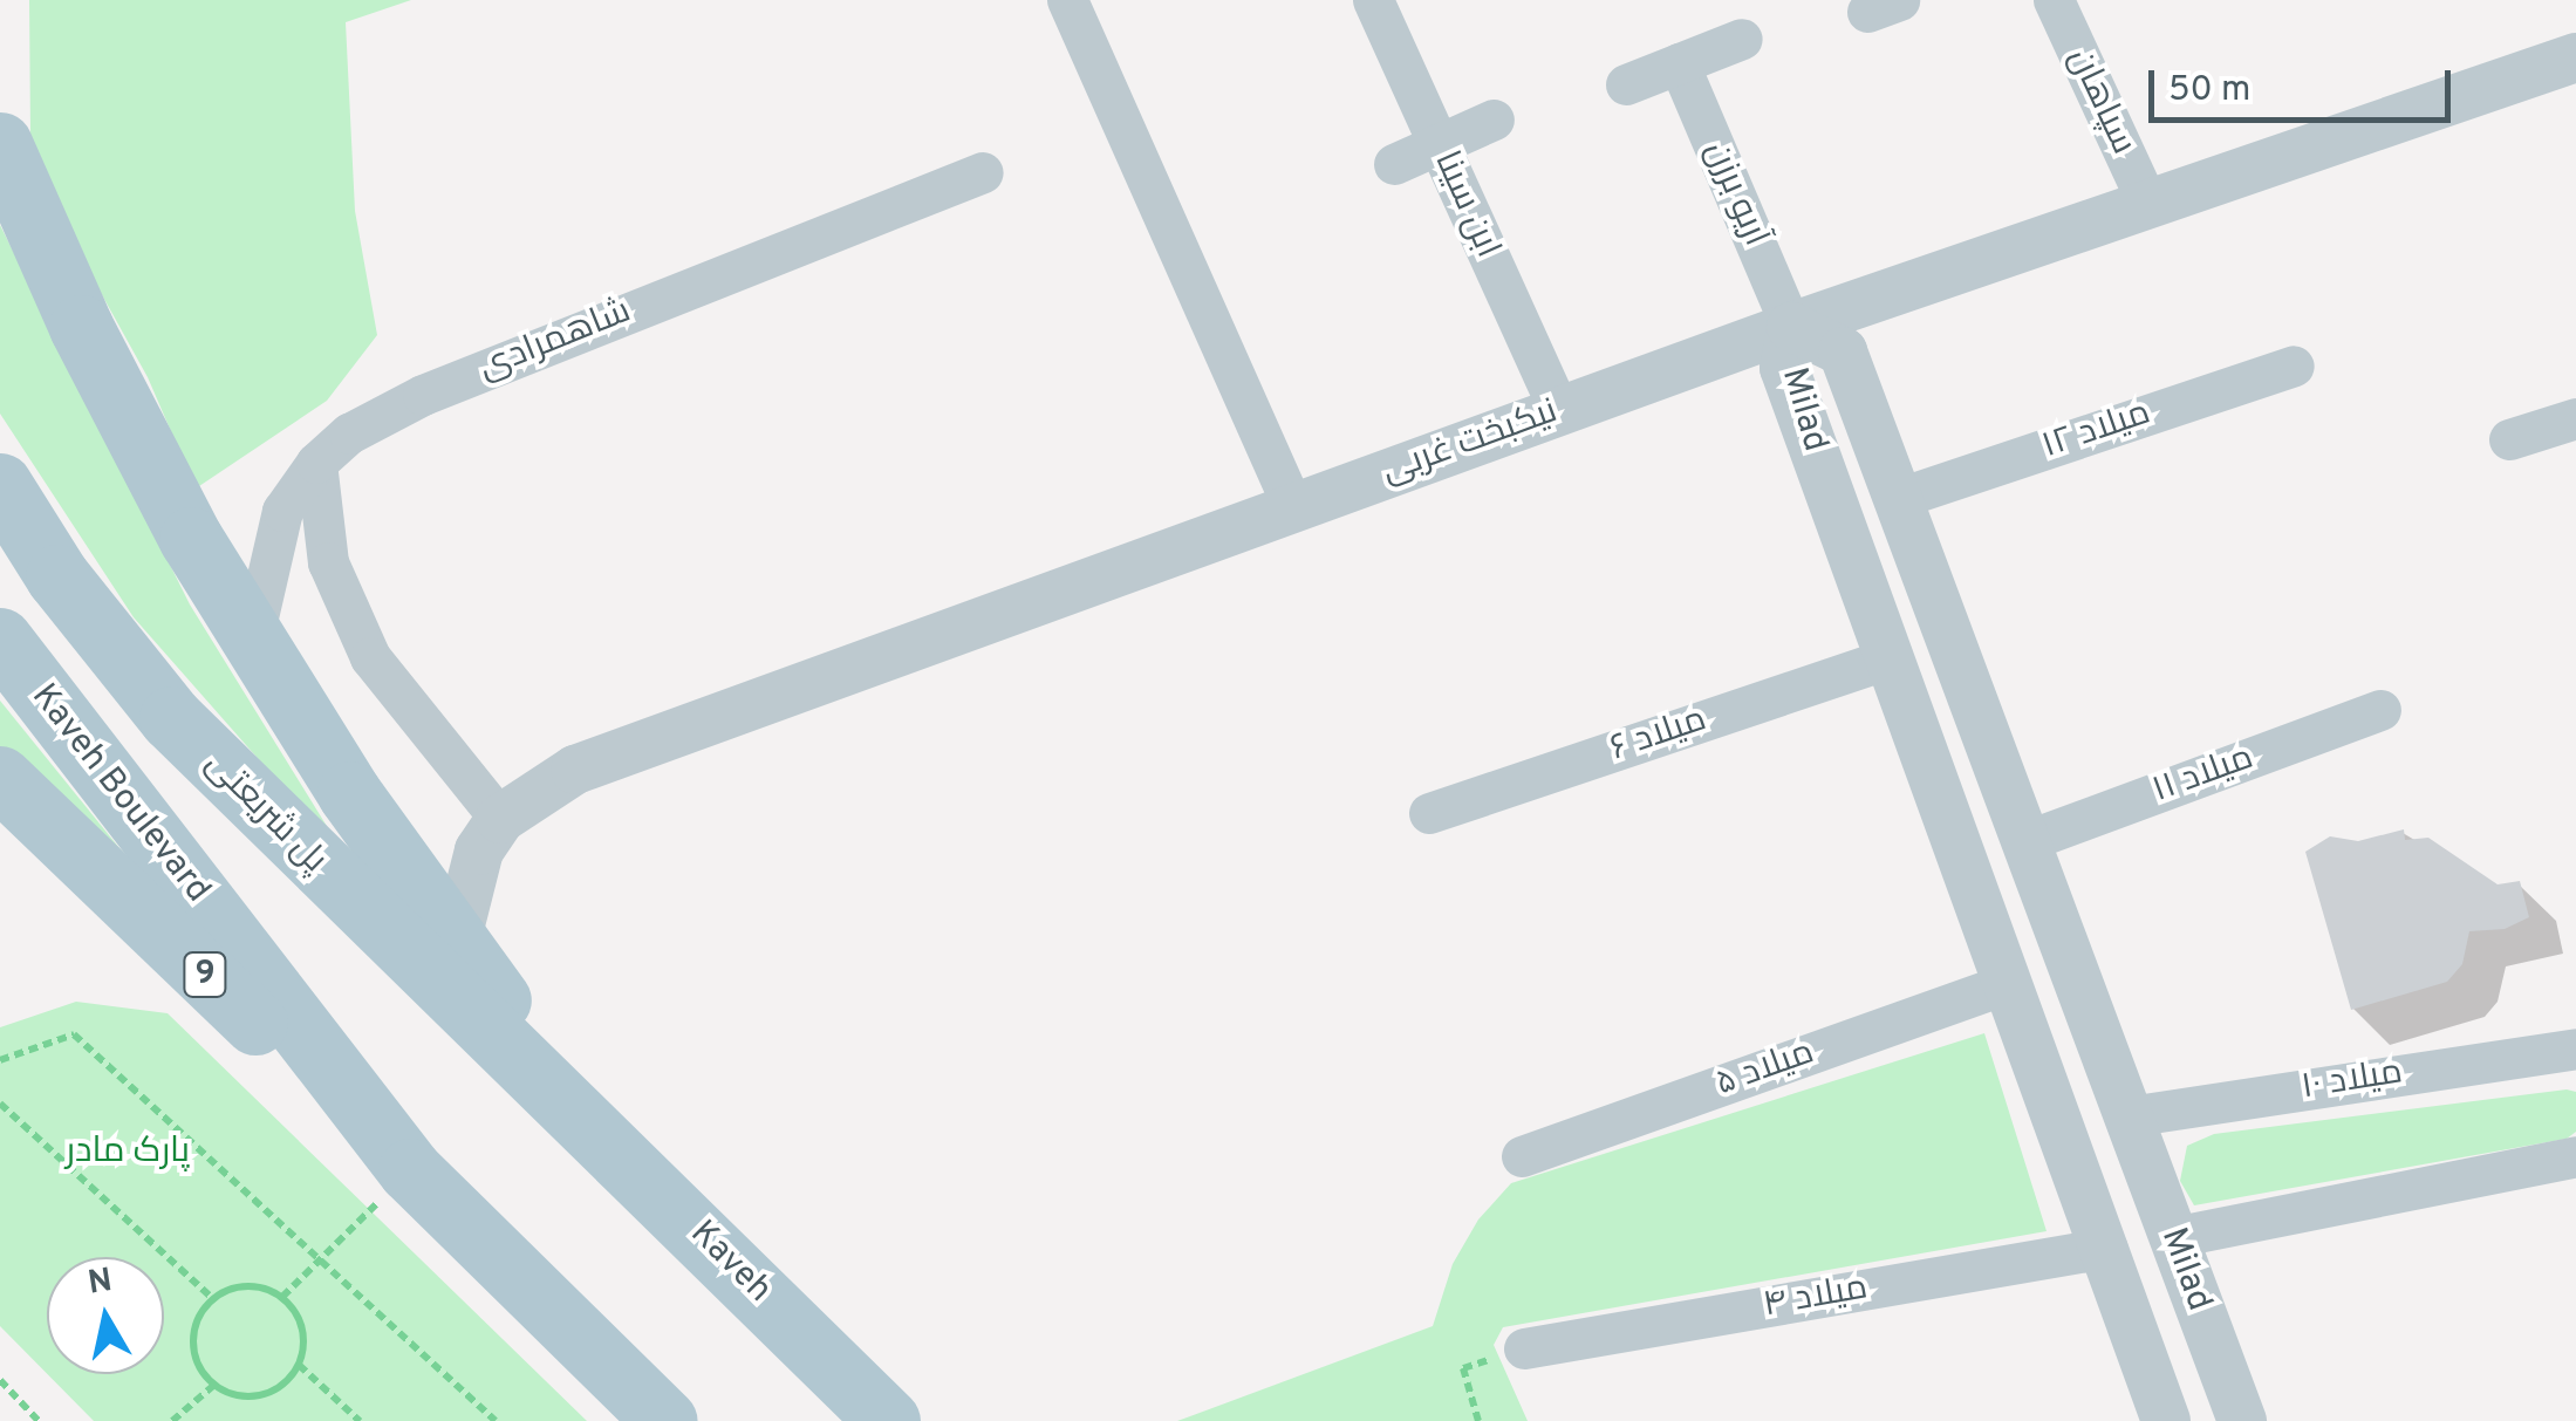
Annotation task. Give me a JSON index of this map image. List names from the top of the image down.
{
  "streets": {
    "main road": [
      "Kaveh Boulevard",
      "پل شریعتی",
      "9",
      "Kaveh"
    ],
    "street": [
      "سپاهان",
      "آریو برزن",
      "ابن سینا",
      "شاهمرادی",
      "Milad",
      "میلاد ۱۲",
      "نیکبخت غربی",
      "میلاد ۶",
      "میلاد ۱۱",
      "میلاد ۵",
      "میلاد ۱۰",
      "میلاد ۴"
    ]
  },
  "crossings": [
    ["سپاهان", "نیکبخت غربی"],
    ["آریو برزن", "Milad"],
    ["آریو برزن", "نیکبخت غربی"],
    ["ابن سینا", "نیکبخت غربی"],
    ["Milad", "میلاد ۱۲"],
    ["Milad", "نیکبخت غربی"],
    ["Milad", "میلاد ۶"],
    ["Milad", "میلاد ۱۱"],
    ["Milad", "میلاد ۵"],
    ["Milad", "میلاد ۱۰"],
    ["Milad", "میلاد ۴"],
    ["Kaveh Boulevard", "9"],
    ["پل شریعتی", "Kaveh"]
  ],
  "parks": ["پارک مادر"],
  "scale_bar": "50 m",
  "north": "top"
}
